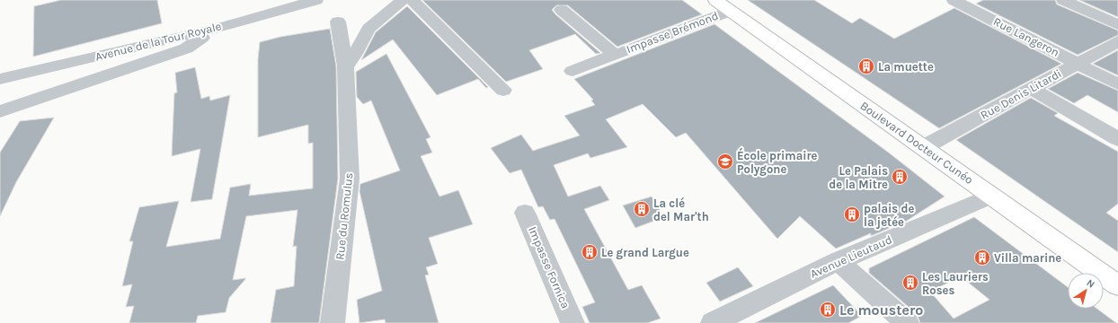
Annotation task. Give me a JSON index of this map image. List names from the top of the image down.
{
  "streets": {
    "main road": ["Boulevard Docteur Cunéo"],
    "street": [
      "Impasse Brémond",
      "Rue Langeron",
      "Avenue de la Tour Royale",
      "Rue Denis Litardi",
      "Rue du Romulus",
      "Avenue Lieutaud",
      "Impasse Fornica"
    ]
  },
  "crossings": [
    ["Impasse Brémond", "Boulevard Docteur Cunéo"],
    ["Rue Langeron", "Rue Denis Litardi"],
    ["Rue Denis Litardi", "Boulevard Docteur Cunéo"],
    ["Boulevard Docteur Cunéo", "Avenue Lieutaud"]
  ],
  "places": {
    "building": [
      "La muette",
      "Le Palais de la Mitre",
      "La clé del Mar'th",
      "palais de la jetée",
      "Le grand Largue",
      "Villa marine",
      "Les Lauriers Roses",
      "Le moustero"
    ],
    "school or university": ["École primaire Polygone"]
  },
  "north": "top right"
}
